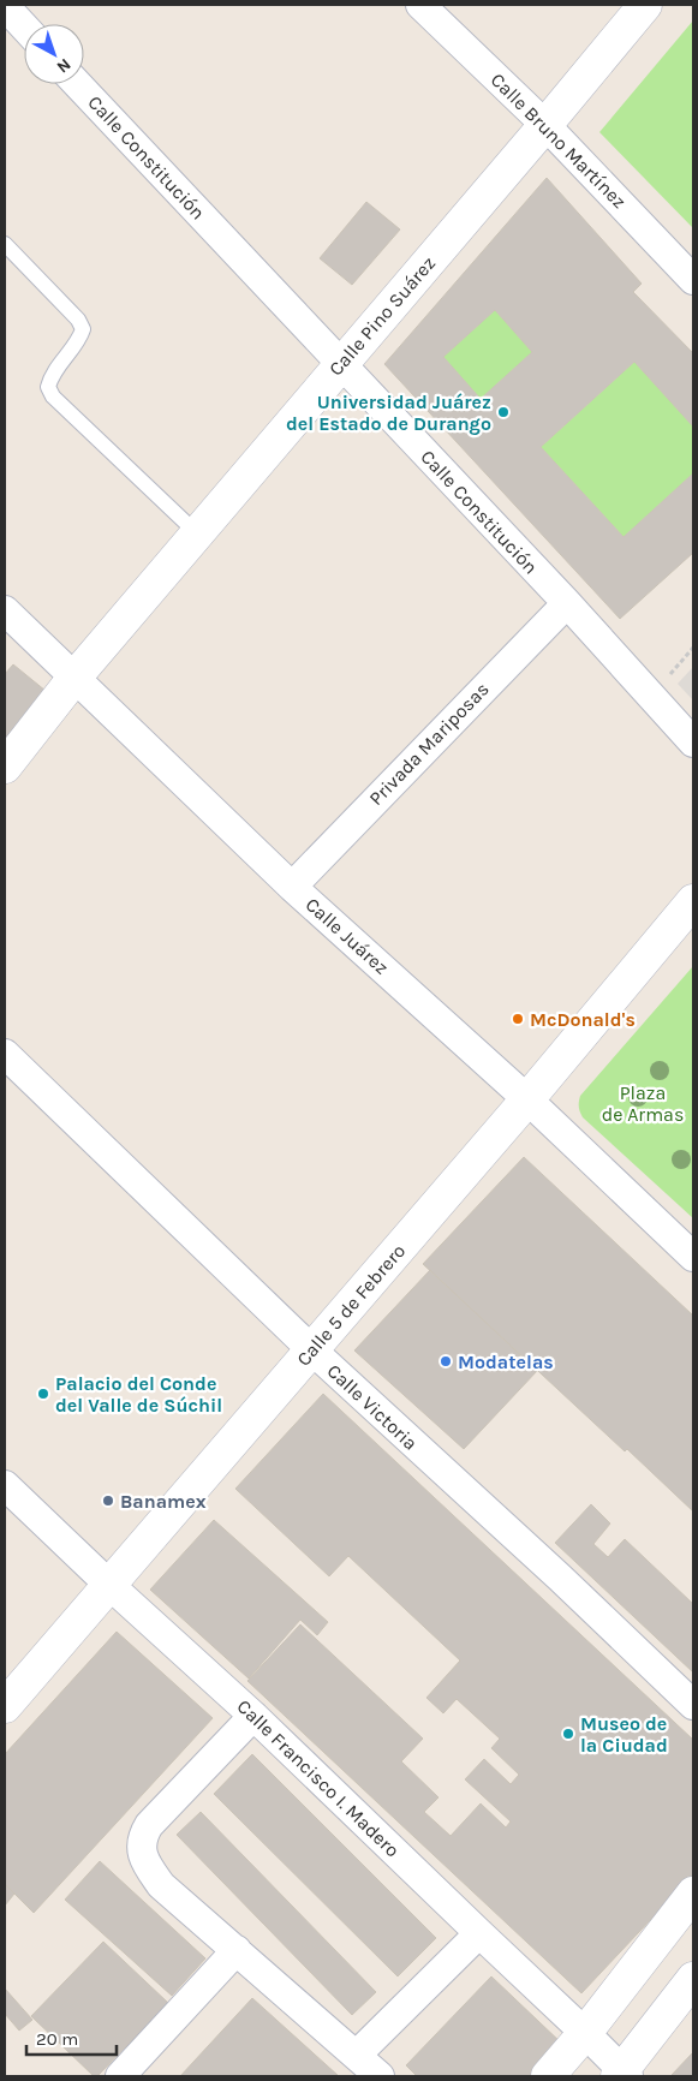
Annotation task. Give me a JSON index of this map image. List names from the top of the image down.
{
  "streets": {
    "street": [
      "Calle Bruno Martínez",
      "Calle Constitución",
      "Calle Pino Suárez",
      "Privada Mariposas",
      "Calle Juárez",
      "Calle 5 de Febrero",
      "Calle Victoria",
      "Calle Francisco I. Madero"
    ]
  },
  "crossings": [
    ["Calle Bruno Martínez", "Calle Pino Suárez"],
    ["Calle Constitución", "Calle Pino Suárez"],
    ["Calle Constitución", "Privada Mariposas"],
    ["Calle Pino Suárez", "Calle Juárez"],
    ["Privada Mariposas", "Calle Juárez"],
    ["Calle Juárez", "Calle 5 de Febrero"],
    ["Calle 5 de Febrero", "Calle Victoria"],
    ["Calle 5 de Febrero", "Calle Francisco I. Madero"]
  ],
  "parks": ["Plaza de Armas"],
  "places": [
    "Universidad Juárez del Estado de Durango",
    "McDonald's",
    "Modatelas",
    "Palacio del Conde del Valle de Súchil",
    "Banamex",
    "Museo de la Ciudad"
  ],
  "scale_bar": "20 m",
  "north": "bottom right"
}
